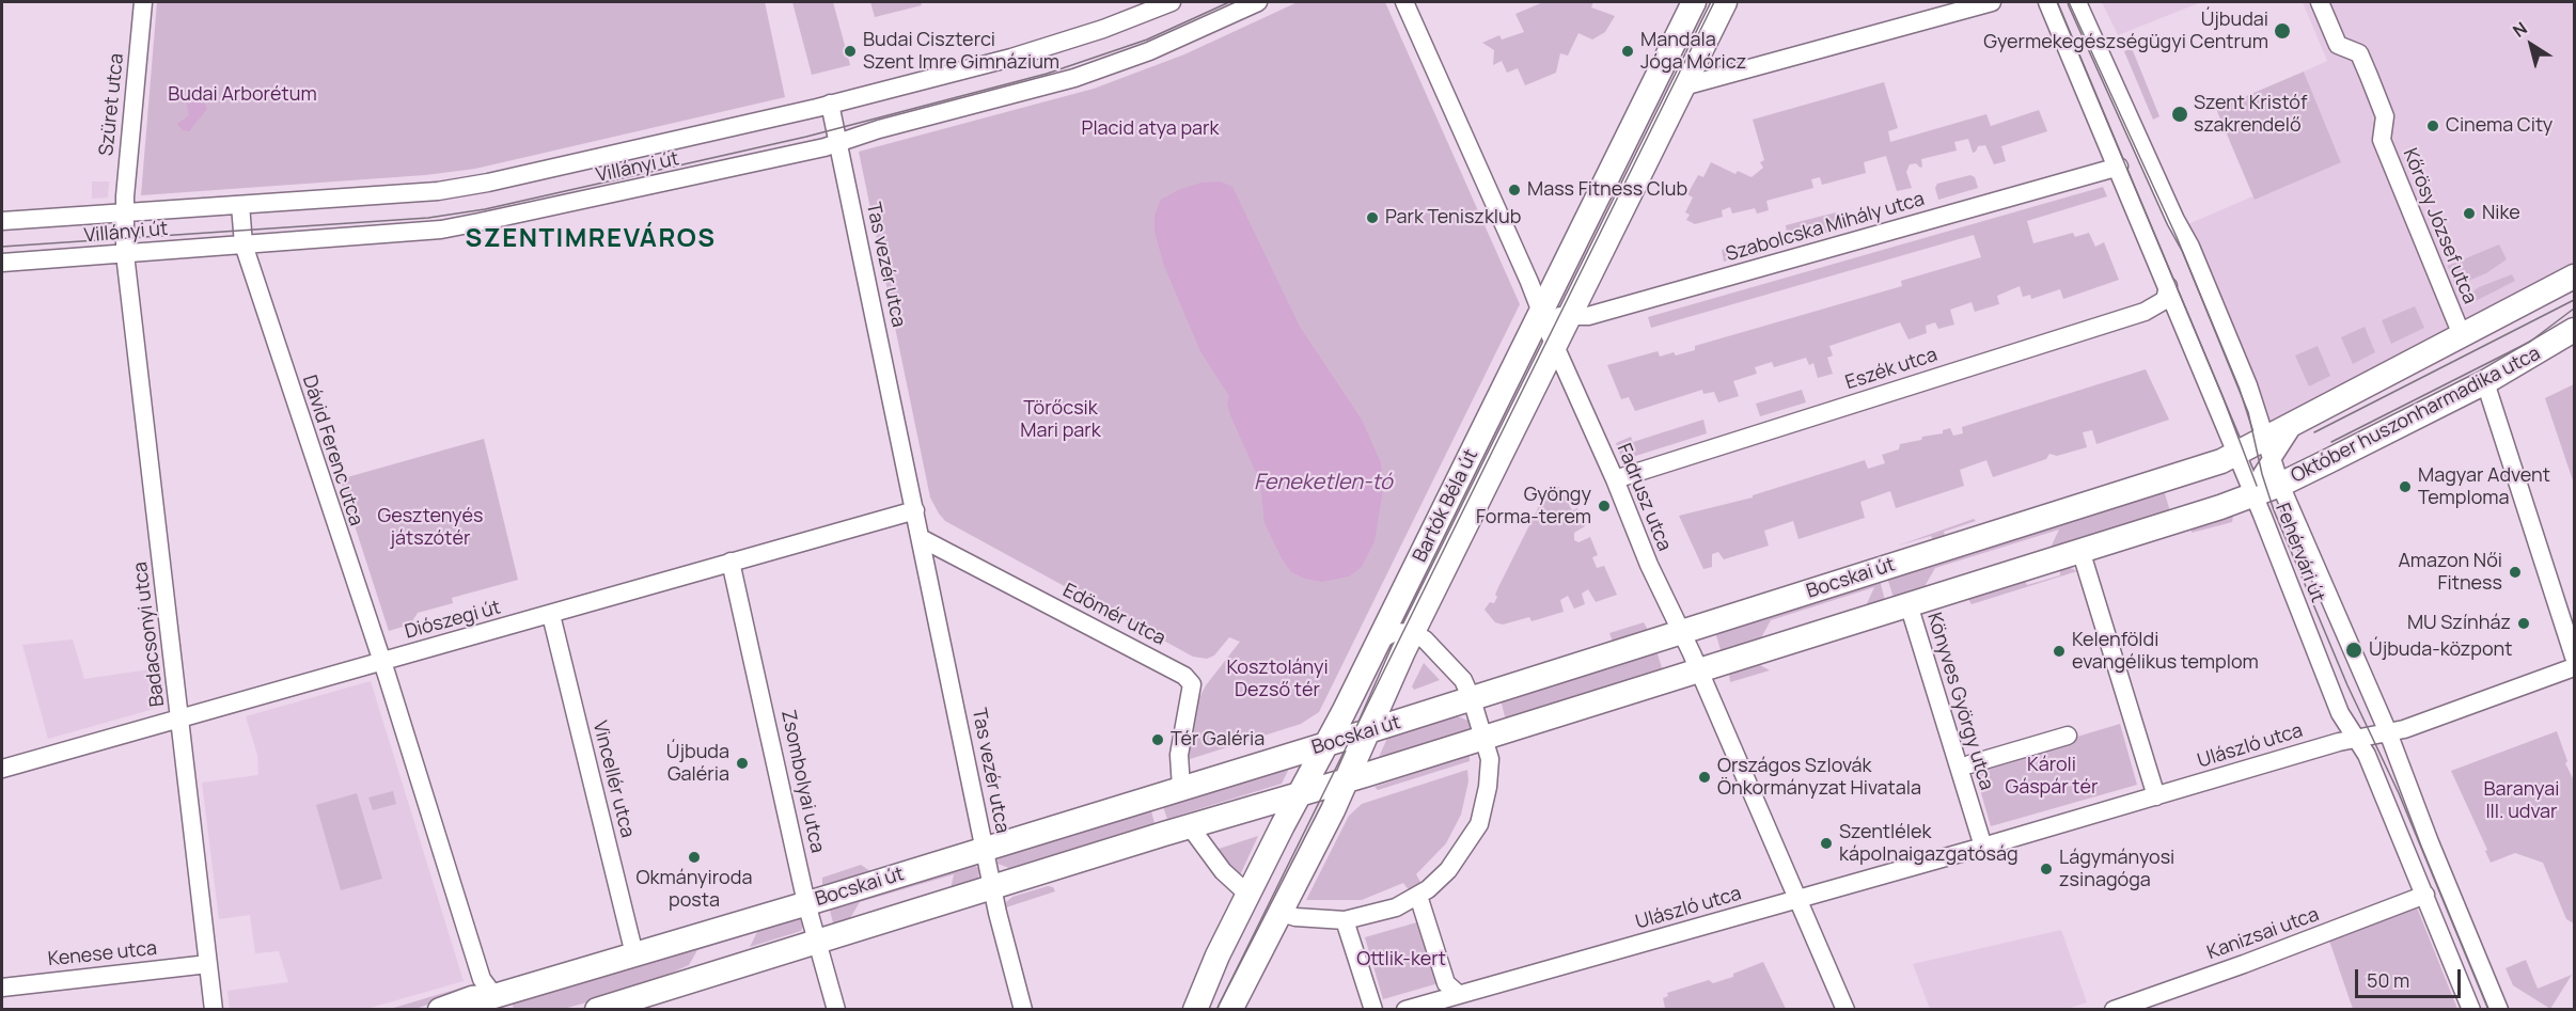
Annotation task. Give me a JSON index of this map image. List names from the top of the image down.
{
  "streets": {
    "main road": ["Október huszonharmadika utca", "Bartók Béla út", "Bocskai út"],
    "street": [
      "Szüret utca",
      "Villányi út",
      "Kőrösy József utca",
      "Szabolcska Mihály utca",
      "Tas vezér utca",
      "Eszék utca",
      "Dávid Ferenc utca",
      "Fadrusz utca",
      "Fehérvári út",
      "Edömér utca",
      "Diószegi út",
      "Badacsonyi utca",
      "Könyves György utca",
      "Ulászló utca",
      "Vincellér utca",
      "Zsombolyai utca",
      "Kanizsai utca",
      "Kenese utca"
    ]
  },
  "crossings": [
    ["Szüret utca", "Villányi út"],
    ["Szüret utca", "Badacsonyi utca"],
    ["Villányi út", "Tas vezér utca"],
    ["Villányi út", "Dávid Ferenc utca"],
    ["Villányi út", "Badacsonyi utca"],
    ["Szabolcska Mihály utca", "Fadrusz utca"],
    ["Szabolcska Mihály utca", "Bartók Béla út"],
    ["Szabolcska Mihály utca", "Fehérvári út"],
    ["Tas vezér utca", "Bocskai út"],
    ["Tas vezér utca", "Edömér utca"],
    ["Tas vezér utca", "Diószegi út"],
    ["Eszék utca", "Fadrusz utca"],
    ["Eszék utca", "Fehérvári út"],
    ["Október huszonharmadika utca", "Fehérvári út"],
    ["Október huszonharmadika utca", "Bocskai út"],
    ["Dávid Ferenc utca", "Bocskai út"],
    ["Dávid Ferenc utca", "Diószegi út"],
    ["Fadrusz utca", "Bartók Béla út"],
    ["Fadrusz utca", "Bocskai út"],
    ["Fadrusz utca", "Ulászló utca"],
    ["Bartók Béla út", "Bocskai út"],
    ["Fehérvári út", "Bocskai út"],
    ["Fehérvári út", "Ulászló utca"],
    ["Fehérvári út", "Kanizsai utca"],
    ["Bocskai út", "Edömér utca"],
    ["Bocskai út", "Könyves György utca"],
    ["Bocskai út", "Vincellér utca"],
    ["Bocskai út", "Zsombolyai utca"],
    ["Diószegi út", "Badacsonyi utca"],
    ["Diószegi út", "Vincellér utca"],
    ["Diószegi út", "Zsombolyai utca"],
    ["Badacsonyi utca", "Kenese utca"],
    ["Könyves György utca", "Ulászló utca"]
  ],
  "districts": ["SZENTIMREVÁROS"],
  "water": ["Feneketlen-tó"],
  "parks": [
    "Budai Arborétum",
    "Placid atya park",
    "Törőcsik Mari park",
    "Gesztenyés játszótér",
    "Kosztolányi Dezső tér",
    "Károli Gáspár tér",
    "Baranyai III. udvar",
    "Ottlik-kert"
  ],
  "places": [
    "Újbudai Gyermekegészségügyi Centrum",
    "Budai Ciszterci Szent Imre Gimnázium",
    "Mandala Jóga Móricz",
    "Szent Kristóf szakrendelő",
    "Cinema City",
    "Mass Fitness Club",
    "Nike",
    "Park Teniszklub",
    "Magyar Advent Temploma",
    "Gyöngy Forma-terem",
    "Amazon Női Fitness",
    "MU Színház",
    "Újbuda-központ",
    "Kelenföldi evangélikus templom",
    "Tér Galéria",
    "Újbuda Galéria",
    "Országos Szlovák Önkormányzat Hivatala",
    "Szentlélek kápolnaigazgatóság",
    "Okmányiroda posta",
    "Lágymányosi zsinagóga"
  ],
  "scale_bar": "50 m",
  "north": "top left"
}
